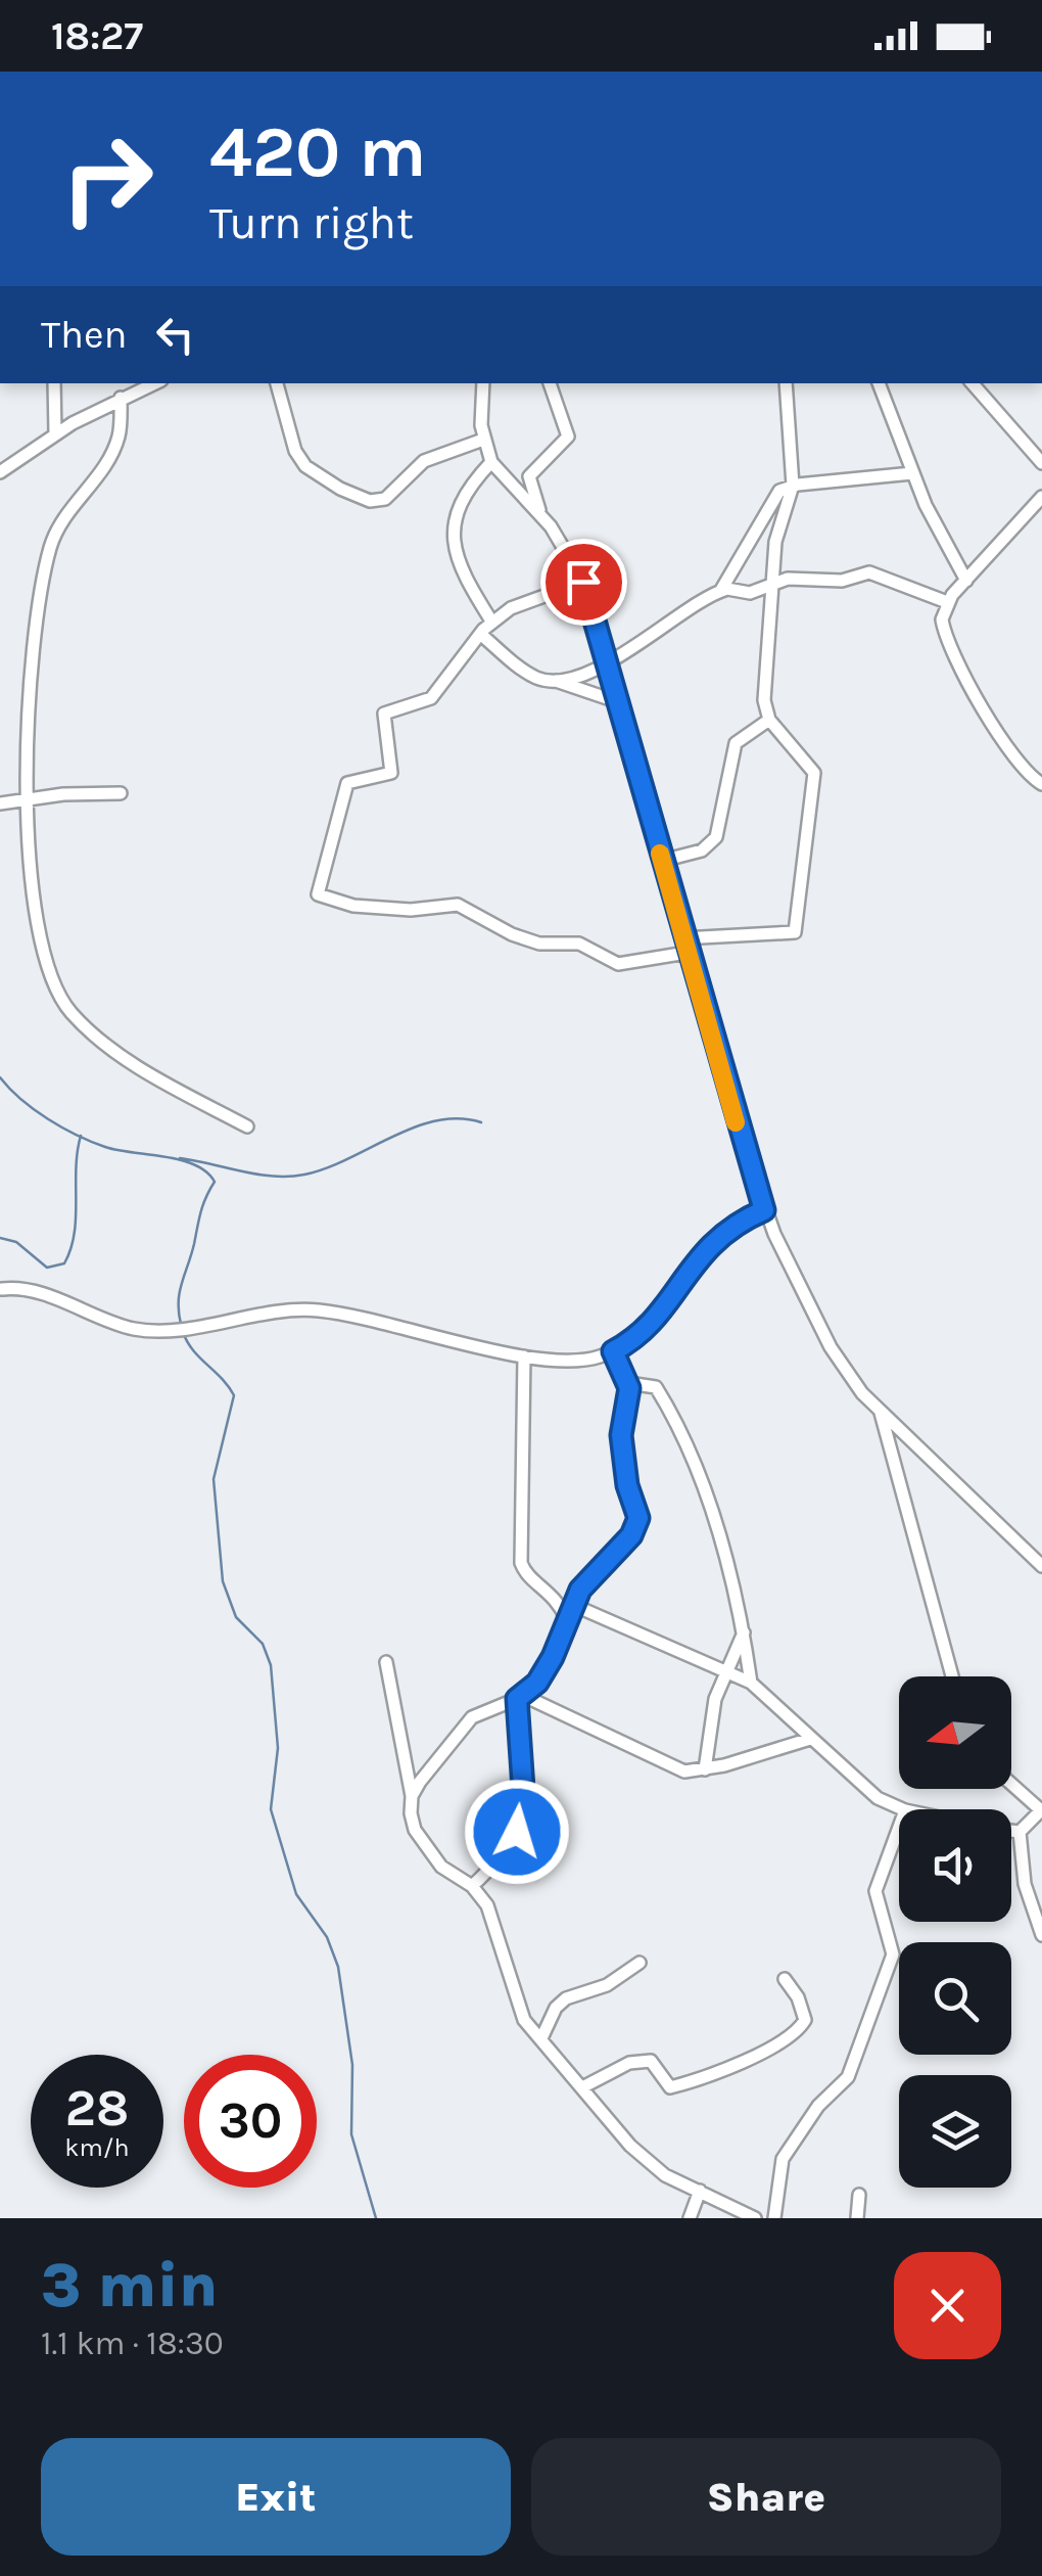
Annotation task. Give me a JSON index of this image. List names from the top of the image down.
{
  "north": "left",
  "page": {
    "status": "18:27",
    "turn": ["420 m", "Turn right"],
    "then": "Then",
    "speed": "28 km/h",
    "limit": "30",
    "heading": ["3 min", "1.1 km · 18:30"],
    "buttons": ["Exit", "Share"]
  }
}
